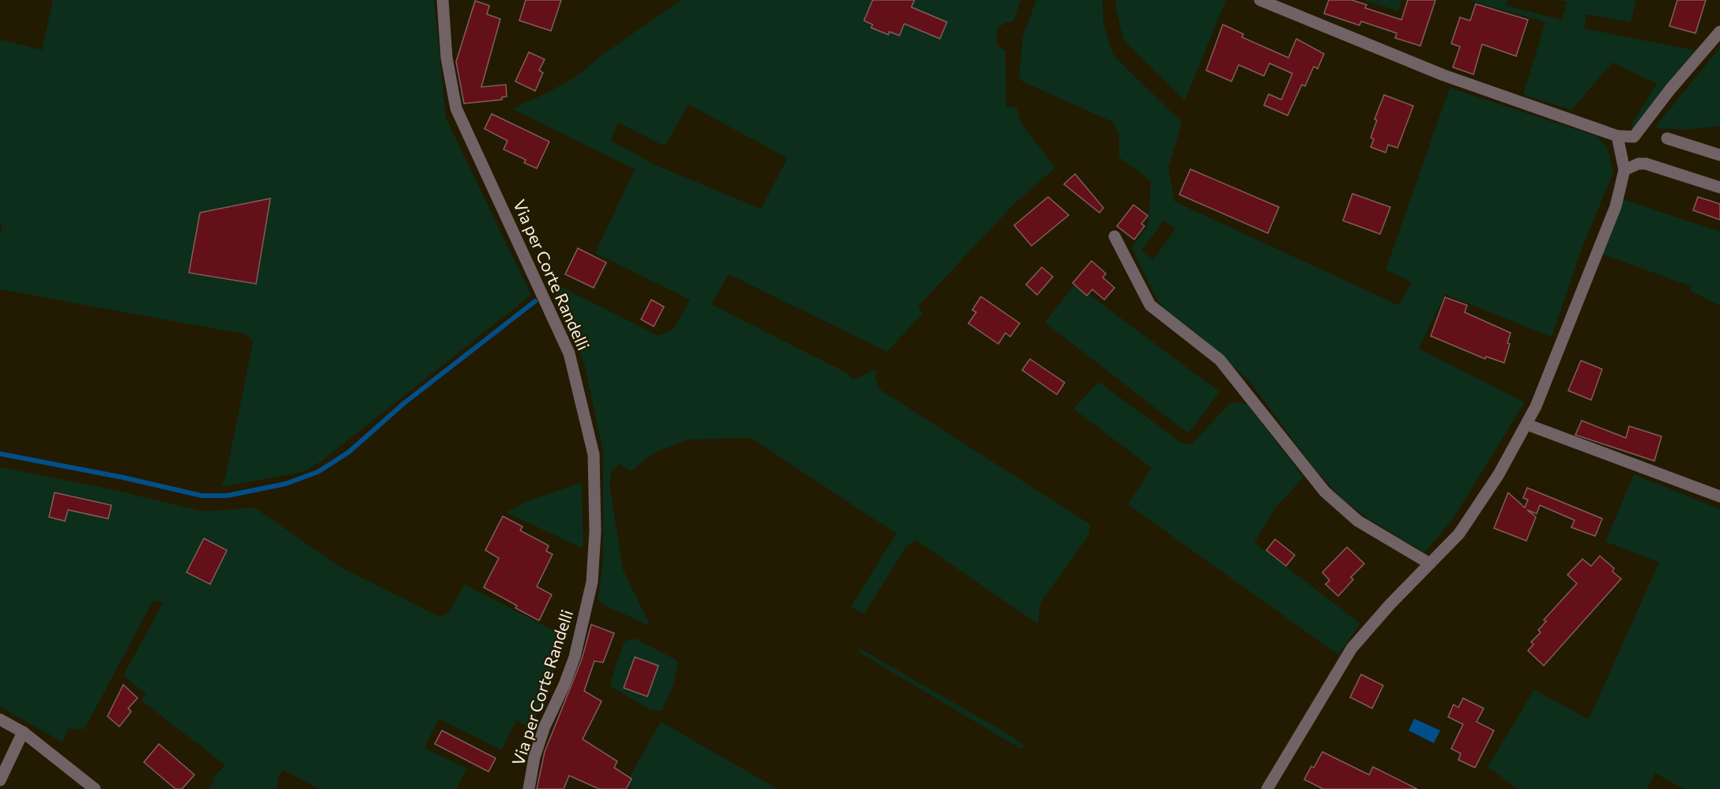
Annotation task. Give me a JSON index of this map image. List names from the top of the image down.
{
  "streets": {
    "street": ["Via per Corte Randelli"]
  }
}
